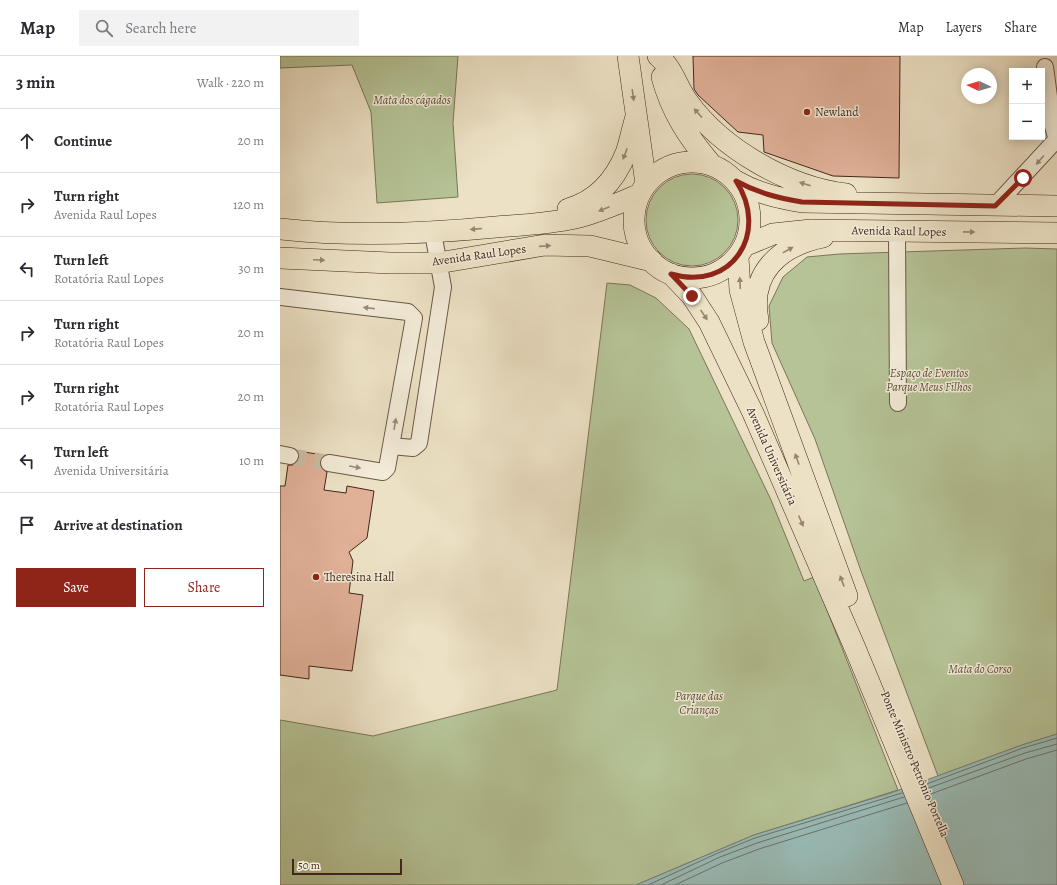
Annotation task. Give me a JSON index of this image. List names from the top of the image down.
{
  "streets": {
    "main road": ["Avenida Raul Lopes", "Avenida Universitária", "Ponte Ministro Petrônio Portella"]
  },
  "crossings": [
    ["Avenida Raul Lopes", "Avenida Universitária"],
    ["Avenida Universitária", "Ponte Ministro Petrônio Portella"]
  ],
  "parks": [
    "Mata dos cágados",
    "Espaço de Eventos Parque Meus Filhos",
    "Mata do Corso",
    "Parque das Crianças"
  ],
  "places": ["Newland", "Theresina Hall"],
  "scale_bar": "50 m",
  "north": "left",
  "page": {
    "header": "Map",
    "search": "Search here",
    "nav": ["Map", "Layers", "Share"],
    "heading": ["3 min", "Walk · 220 m"],
    "map_buttons": ["+", "−"],
    "list": [
      ["Continue", "20 m"],
      ["Turn right", "Avenida Raul Lopes", "120 m"],
      ["Turn left", "Rotatória Raul Lopes", "30 m"],
      ["Turn right", "Rotatória Raul Lopes", "20 m"],
      ["Turn right", "Rotatória Raul Lopes", "20 m"],
      ["Turn left", "Avenida Universitária", "10 m"],
      "Arrive at destination"
    ],
    "buttons": ["Save", "Share"],
    "scale": "50 m"
  }
}
